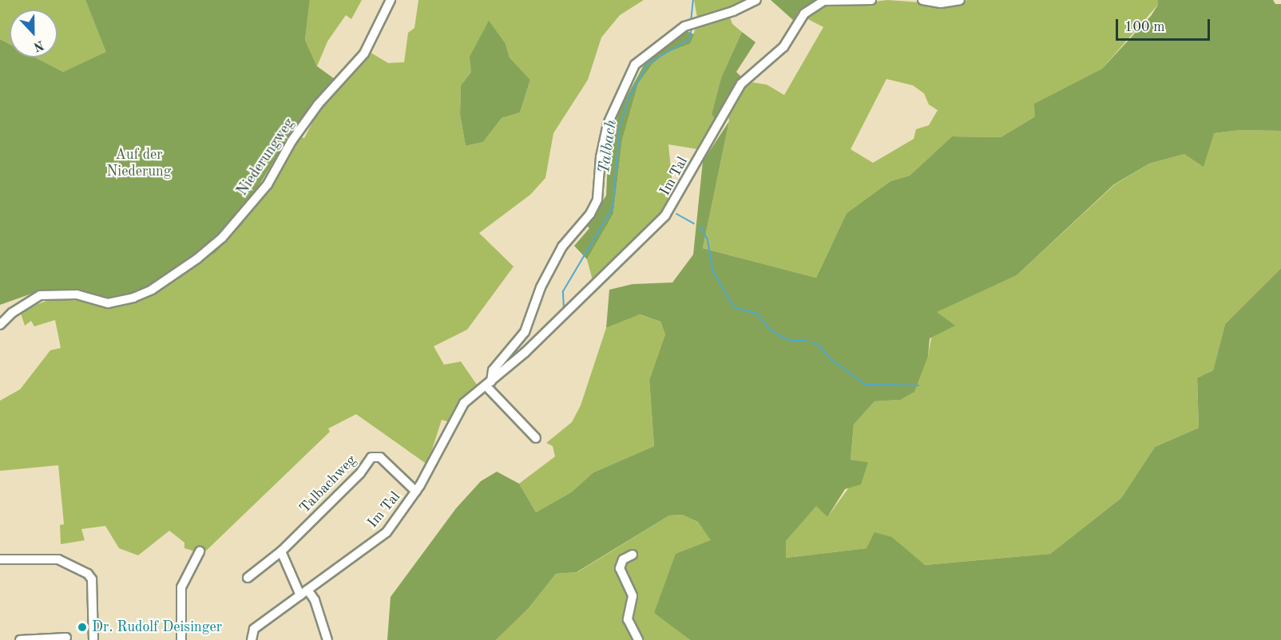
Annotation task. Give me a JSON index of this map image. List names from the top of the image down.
{
  "streets": {
    "street": ["Niederungweg", "Im Tal", "Talbachweg"]
  },
  "crossings": [
    ["Im Tal", "Talbachweg"]
  ],
  "water": ["Talbach"],
  "parks": ["Auf der Niederung"],
  "places": ["Dr. Rudolf Deisinger"],
  "scale_bar": "100 m",
  "north": "bottom"
}
